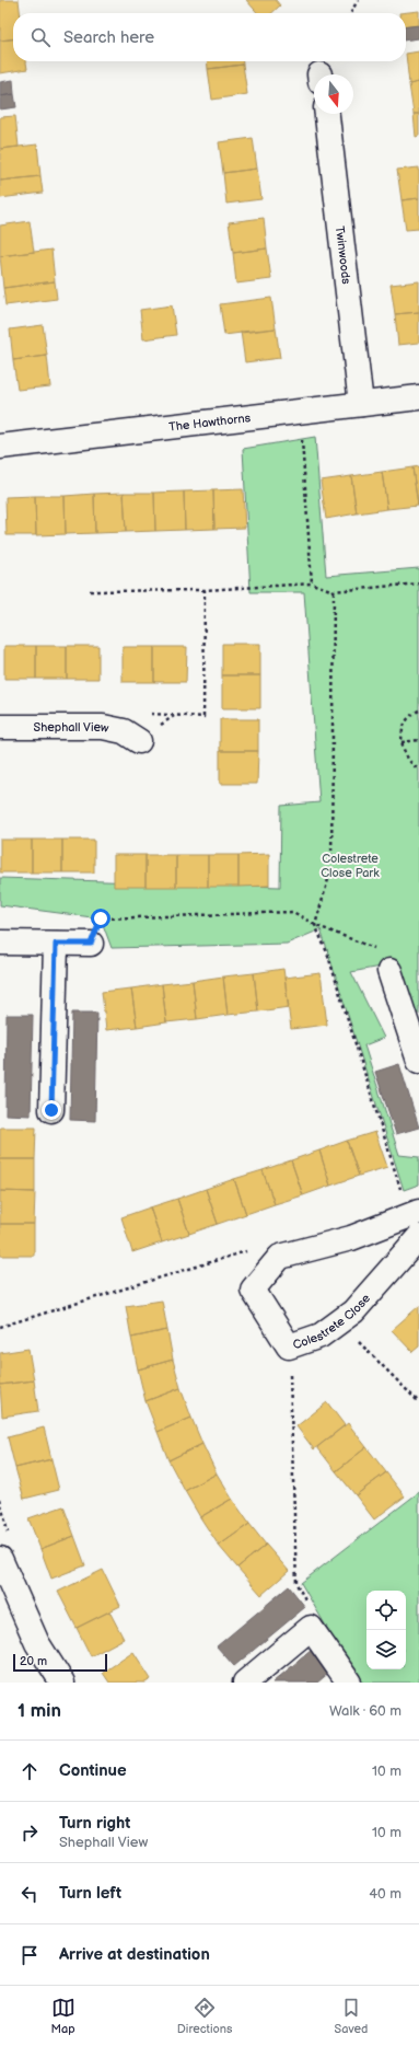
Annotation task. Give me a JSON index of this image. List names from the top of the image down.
{
  "streets": {
    "street": [
      "Twinwoods",
      "The Hawthorns",
      "Shephall View",
      "Colestrete Close"
    ]
  },
  "crossings": [
    ["Twinwoods", "The Hawthorns"]
  ],
  "parks": ["Colestrete Close Park"],
  "scale_bar": "20 m",
  "north": "bottom",
  "page": {
    "search": "Search here",
    "scale": "20 m",
    "heading": ["1 min", "Walk · 60 m"],
    "list": [
      ["Continue", "10 m"],
      ["Turn right", "Shephall View", "10 m"],
      ["Turn left", "40 m"],
      "Arrive at destination"
    ],
    "nav": ["Map", "Directions", "Saved"]
  }
}
